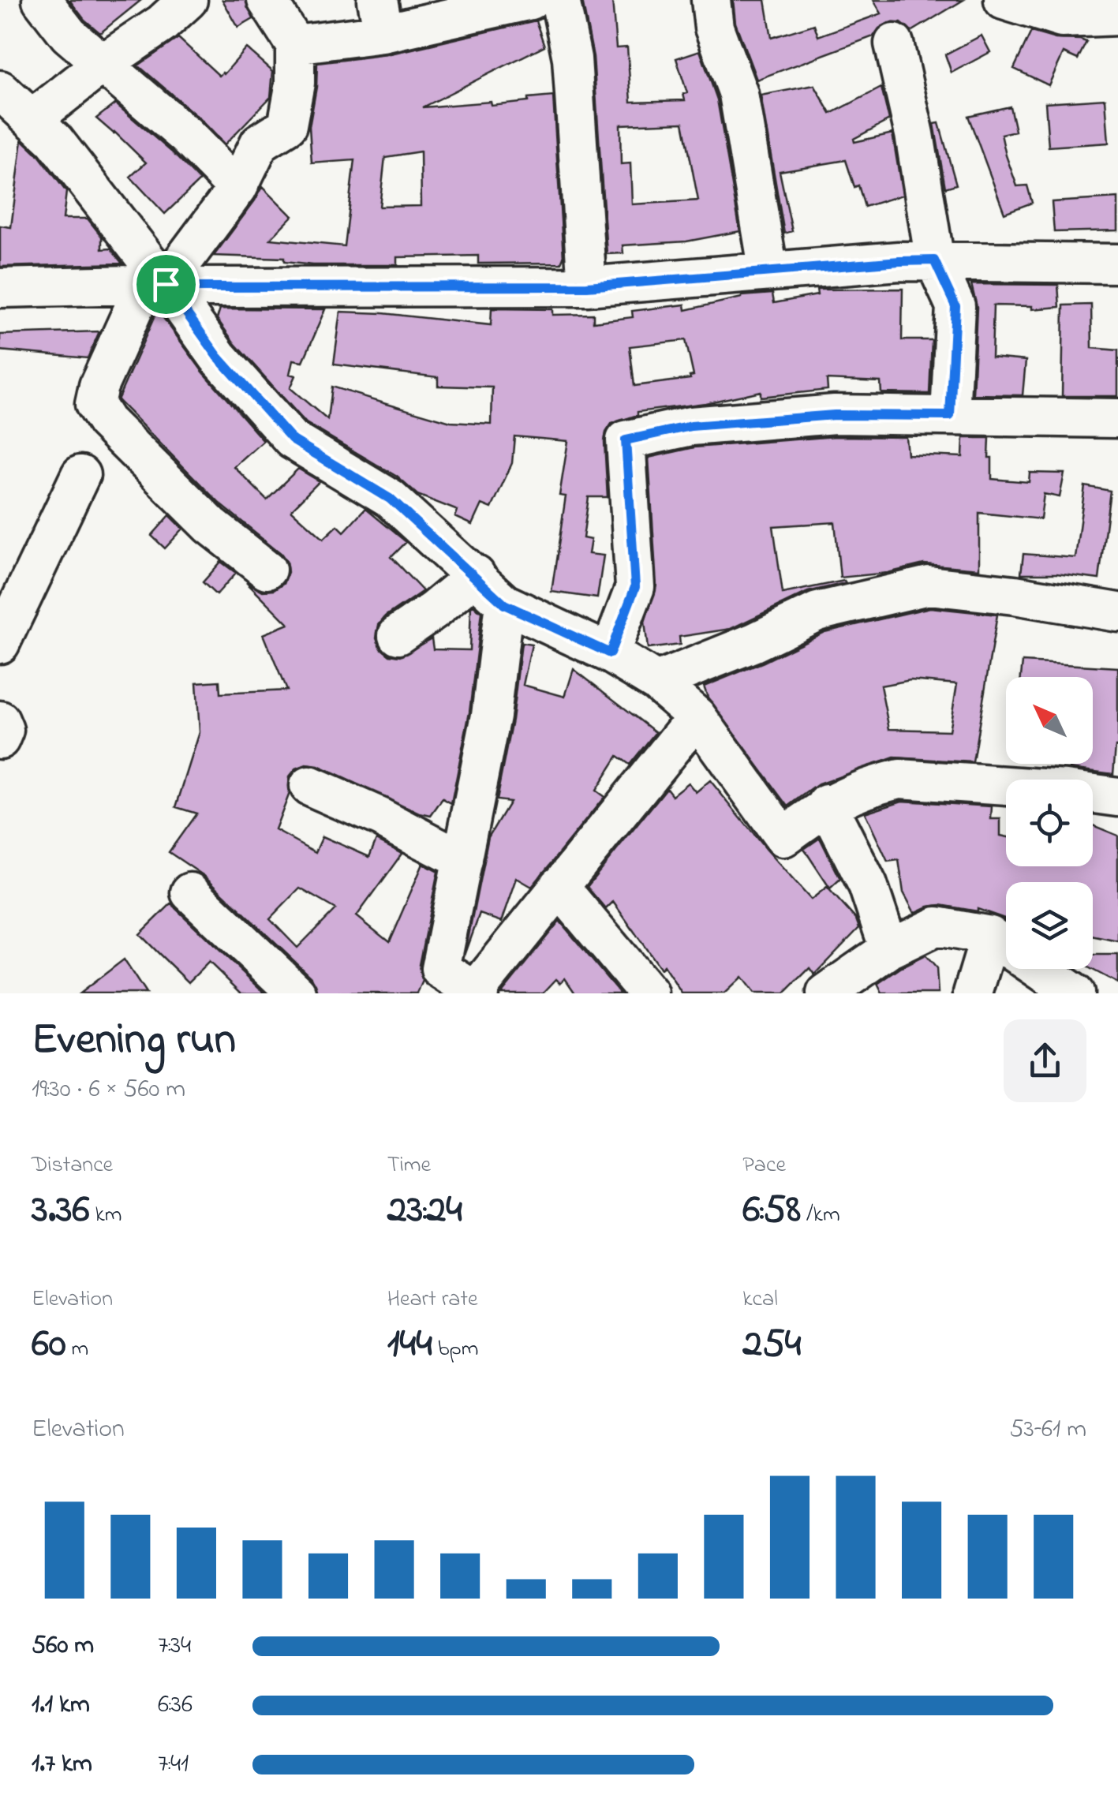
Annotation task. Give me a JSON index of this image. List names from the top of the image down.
{
  "north": "top left",
  "page": {
    "heading": ["Evening run", "19:30 · 6 × 560 m"],
    "stats": [
      ["Distance", "3.36 km"],
      ["Time", "23:24"],
      ["Pace", "6:58 /km"],
      ["Elevation", "60 m"],
      ["Heart rate", "144 bpm"],
      ["kcal", "254"]
    ],
    "chart": ["Elevation", "53–61 m"],
    "list": [
      {
        "name": "560 m",
        "note": "7:34"
      },
      {
        "name": "1.1 km",
        "note": "6:36"
      },
      {
        "name": "1.7 km",
        "note": "7:41"
      }
    ]
  }
}
